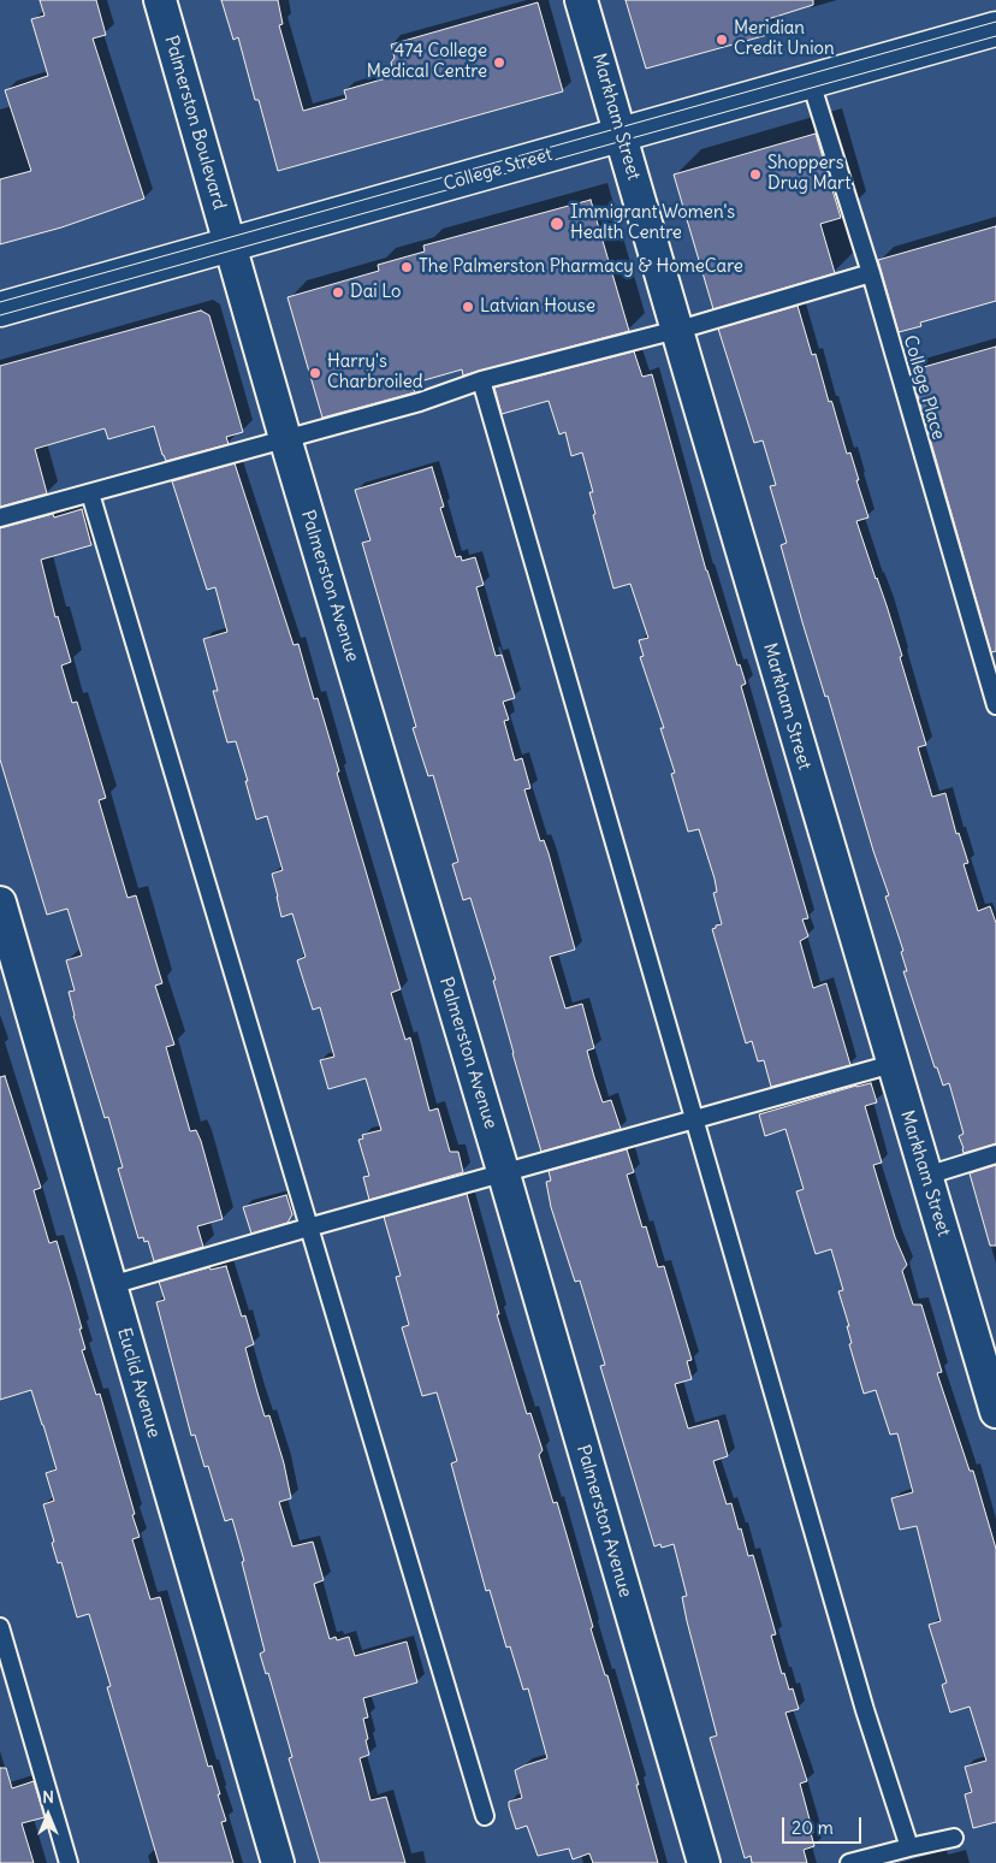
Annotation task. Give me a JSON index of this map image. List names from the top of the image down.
{
  "streets": {
    "main road": ["College Street"],
    "street": [
      "Markham Street",
      "Palmerston Boulevard",
      "Palmerston Avenue",
      "Euclid Avenue"
    ],
    "lane": ["College Place"]
  },
  "crossings": [
    ["Markham Street", "College Street"],
    ["Palmerston Boulevard", "College Street"],
    ["Palmerston Boulevard", "Palmerston Avenue"],
    ["College Street", "College Place"],
    ["College Street", "Palmerston Avenue"]
  ],
  "places": [
    "Meridian Credit Union",
    "474 College Medical Centre",
    "Shoppers Drug Mart",
    "Immigrant Women's Health Centre",
    "The Palmerston Pharmacy & HomeCare",
    "Dai Lo",
    "Latvian House",
    "Harry's Charbroiled"
  ],
  "scale_bar": "20 m",
  "north": "top"
}
